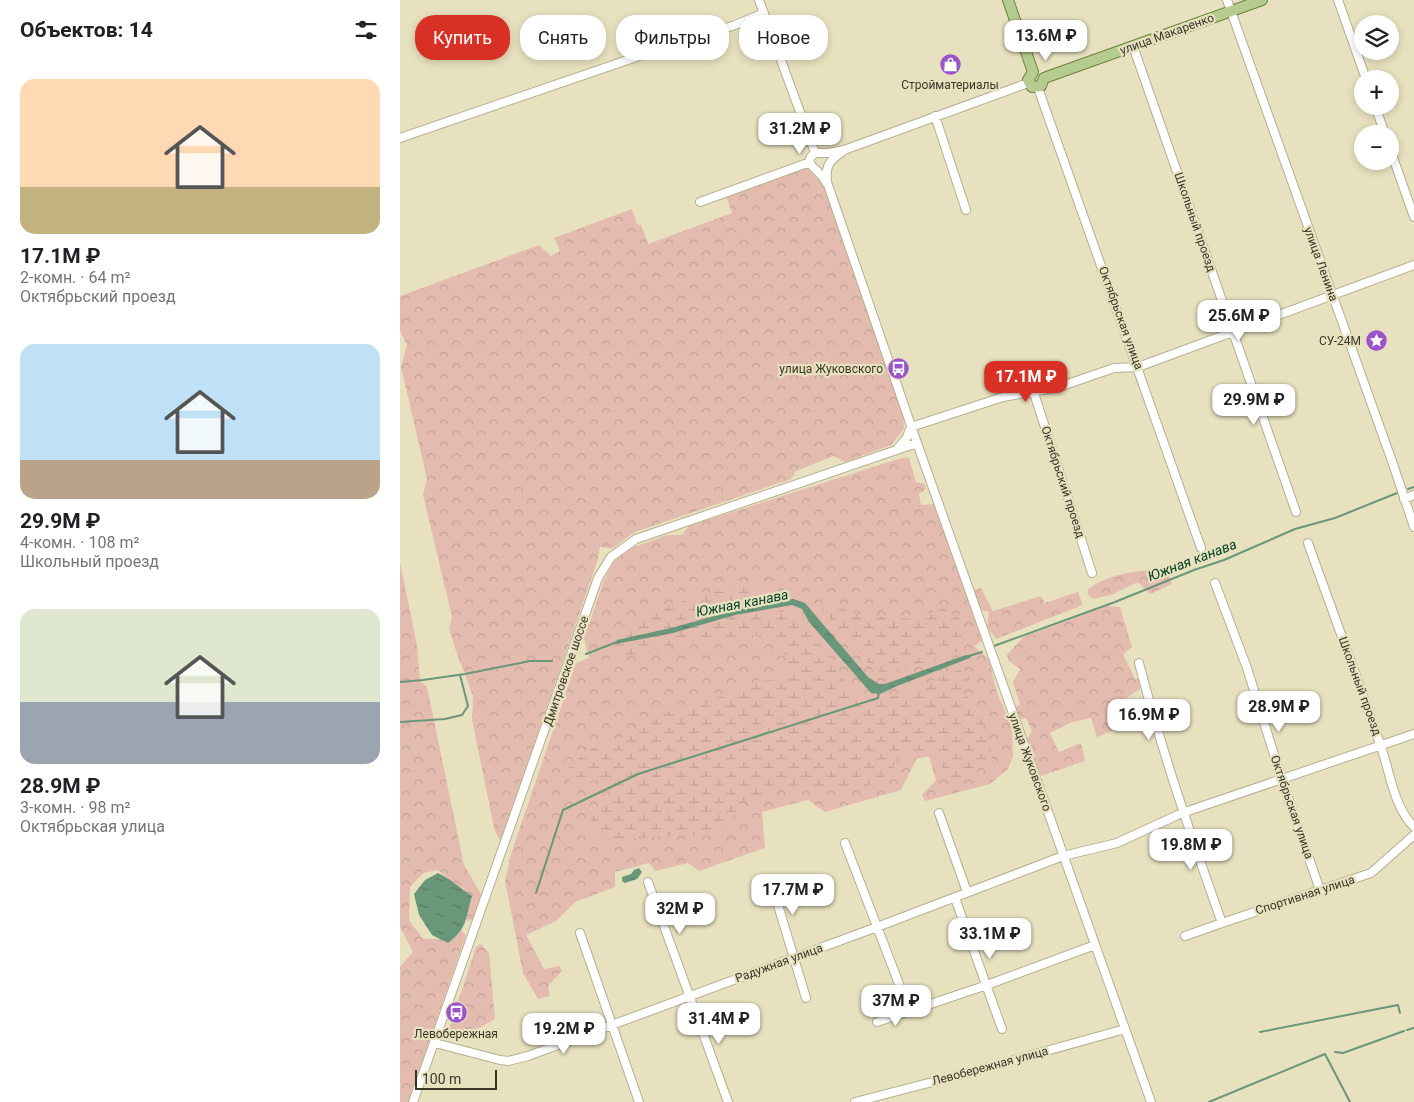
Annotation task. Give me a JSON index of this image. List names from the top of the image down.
{
  "streets": {
    "main road": ["улица Макаренко"],
    "street": [
      "Школьный проезд",
      "улица Ленина",
      "Октябрьская улица",
      "Октябрьский проезд",
      "Дмитровское шоссе",
      "улица Жуковского",
      "Спортивная улица",
      "Радужная улица",
      "Левобережная улица"
    ]
  },
  "crossings": [
    ["улица Макаренко", "Школьный проезд"],
    ["улица Макаренко", "улица Ленина"],
    ["улица Макаренко", "Октябрьская улица"],
    ["Школьный проезд", "Радужная улица"],
    ["Октябрьская улица", "Спортивная улица"],
    ["Октябрьская улица", "Радужная улица"],
    ["Дмитровское шоссе", "улица Жуковского"],
    ["Дмитровское шоссе", "Радужная улица"],
    ["улица Жуковского", "Радужная улица"],
    ["улица Жуковского", "Левобережная улица"]
  ],
  "water": ["Южная канава"],
  "places": {
    "shop": ["Стройматериалы"],
    "place": ["СУ-24М"],
    "bus stop": ["улица Жуковского", "Левобережная"]
  },
  "scale_bar": "100 m",
  "page": {
    "heading": "Объектов: 14",
    "map_buttons": ["+", "−"],
    "chip": [
      "Купить",
      "Снять",
      "Фильтры",
      "Новое"
    ],
    "price": [
      "13.6M ₽",
      "31.2M ₽",
      "25.6M ₽",
      "17.1M ₽",
      "29.9M ₽",
      "28.9M ₽",
      "16.9M ₽",
      "19.8M ₽",
      "17.7M ₽",
      "32M ₽",
      "33.1M ₽",
      "37M ₽",
      "31.4M ₽",
      "19.2M ₽"
    ],
    "list": [
      {
        "name": "17.1M ₽",
        "note": "2-комн. · 64 m² · Октябрьский проезд"
      },
      {
        "name": "29.9M ₽",
        "note": "4-комн. · 108 m² · Школьный проезд"
      },
      {
        "name": "28.9M ₽",
        "note": "3-комн. · 98 m² · Октябрьская улица"
      }
    ],
    "scale": "100 m"
  }
}
